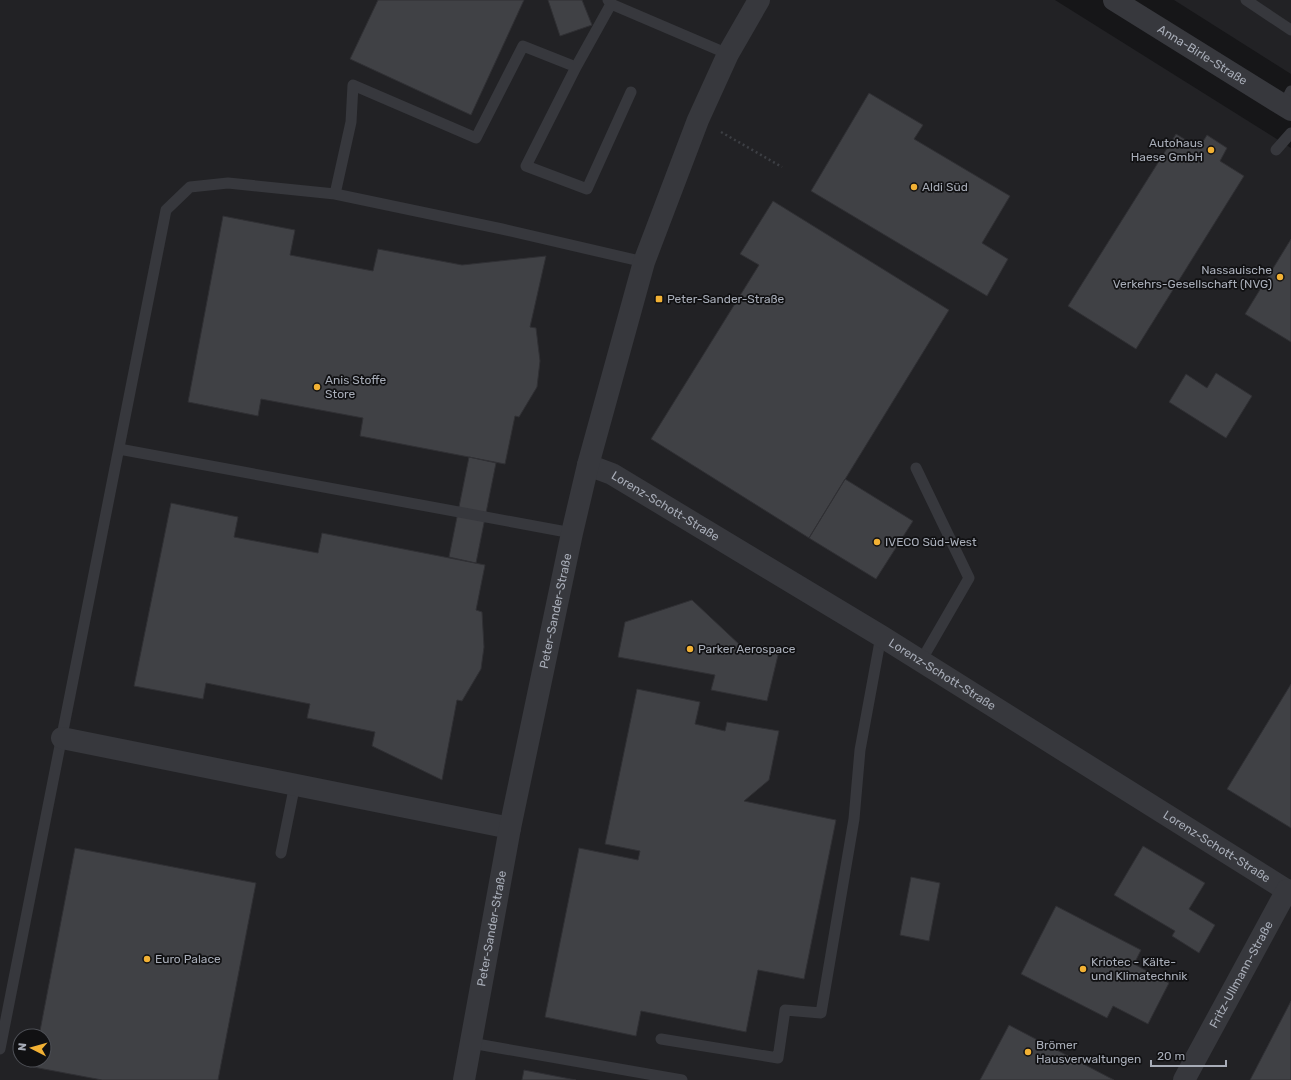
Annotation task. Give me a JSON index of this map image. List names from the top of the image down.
{
  "streets": {
    "street": [
      "Anna-Birle-Straße",
      "Lorenz-Schott-Straße",
      "Peter-Sander-Straße",
      "Fritz-Ullmann-Straße"
    ]
  },
  "crossings": [
    ["Lorenz-Schott-Straße", "Peter-Sander-Straße"],
    ["Lorenz-Schott-Straße", "Fritz-Ullmann-Straße"]
  ],
  "places": {
    "other": [
      "Autohaus Haese GmbH",
      "Aldi Süd",
      "Nassauische Verkehrs-Gesellschaft (NVG)",
      "Anis Stoffe Store",
      "IVECO Süd-West",
      "Parker Aerospace",
      "Euro Palace",
      "Kriotec - Kälte- und Klimatechnik",
      "Brömer Hausverwaltungen"
    ],
    "transit": ["Peter-Sander-Straße"]
  },
  "scale_bar": "20 m",
  "north": "left"
}
